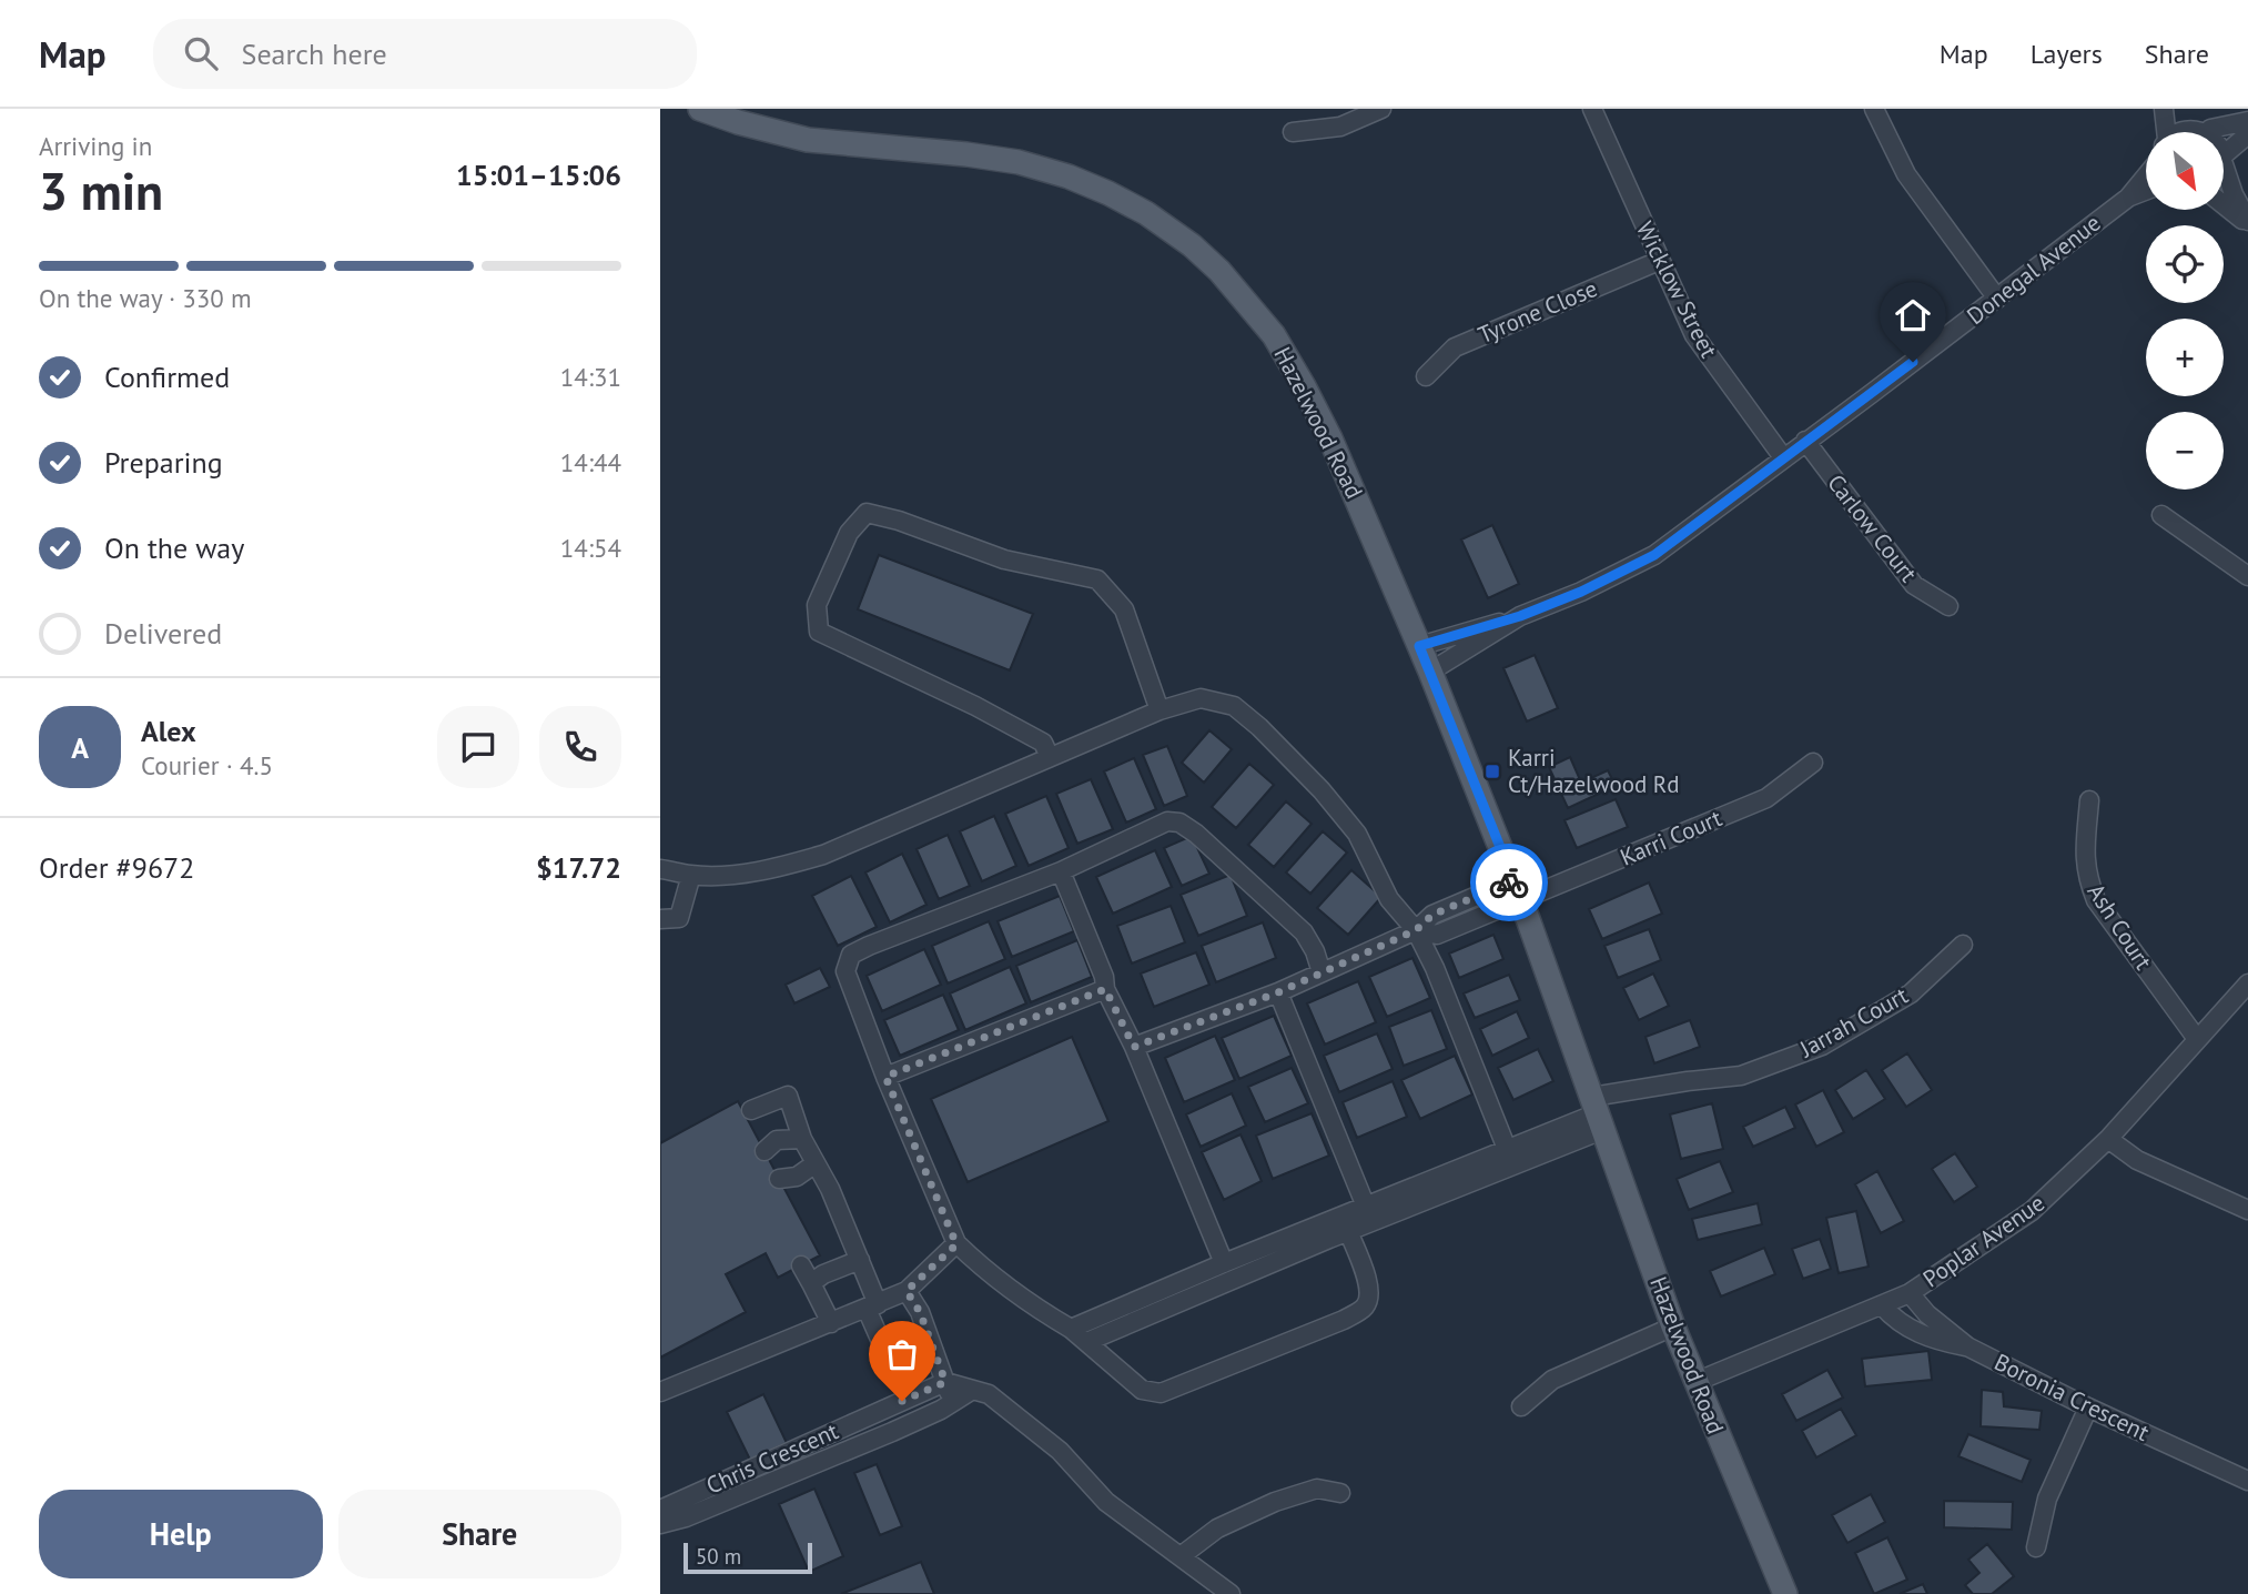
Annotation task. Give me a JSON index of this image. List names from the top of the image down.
{
  "streets": {
    "main road": ["Hazelwood Road"],
    "street": [
      "Donegal Avenue",
      "Wicklow Street",
      "Tyrone Close",
      "Carlow Court",
      "Karri Court",
      "Ash Court",
      "Jarrah Court",
      "Poplar Avenue",
      "Boronia Crescent",
      "Chris Crescent"
    ]
  },
  "crossings": [
    ["Donegal Avenue", "Wicklow Street"],
    ["Donegal Avenue", "Hazelwood Road"],
    ["Donegal Avenue", "Carlow Court"],
    ["Wicklow Street", "Tyrone Close"],
    ["Hazelwood Road", "Karri Court"],
    ["Hazelwood Road", "Jarrah Court"],
    ["Hazelwood Road", "Poplar Avenue"],
    ["Ash Court", "Poplar Avenue"],
    ["Poplar Avenue", "Boronia Crescent"]
  ],
  "places": {
    "transit": ["Karri Ct/Hazelwood Rd"]
  },
  "scale_bar": "50 m",
  "north": "bottom right",
  "page": {
    "header": "Map",
    "search": "Search here",
    "nav": ["Map", "Layers", "Share"],
    "heading": ["3 min", "Arriving in", "15:01–15:06"],
    "panel": [
      "Alex",
      "Courier · 4.5",
      "Order #9672",
      "$17.72"
    ],
    "map_buttons": ["+", "−"],
    "bar": "On the way · 330 m",
    "list": [
      ["Confirmed", "14:31"],
      ["Preparing", "14:44"],
      ["On the way", "14:54"],
      "Delivered"
    ],
    "round": "A",
    "buttons": ["Help", "Share"],
    "scale": "50 m"
  }
}
